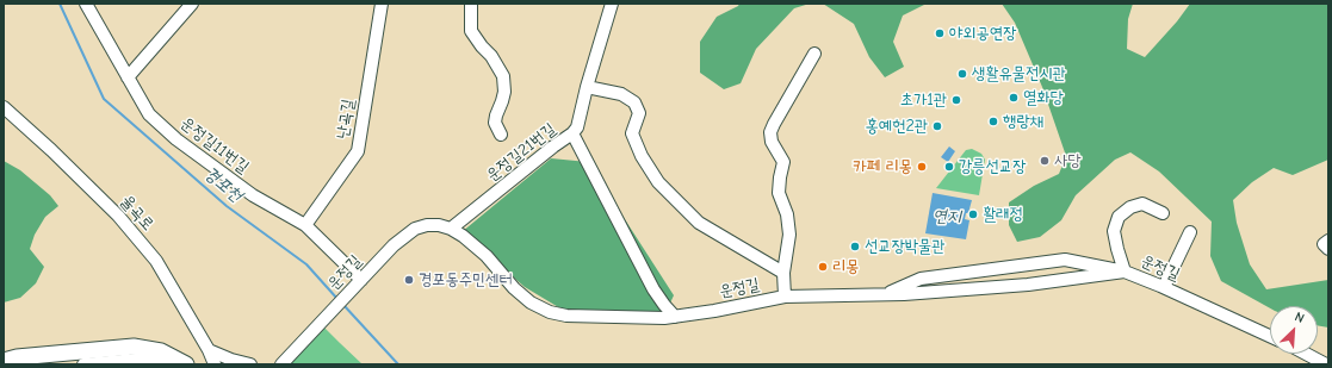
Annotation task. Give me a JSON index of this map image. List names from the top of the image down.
{
  "streets": {
    "street": [
      "난곡길",
      "운정길11번길",
      "운정길21번길",
      "율곡로",
      "운정길"
    ]
  },
  "crossings": [
    ["난곡길", "운정길11번길"],
    ["운정길11번길", "운정길"],
    ["운정길21번길", "운정길"]
  ],
  "water": ["경포천", "연지"],
  "places": [
    "야외공연장",
    "생활유물전시관",
    "열화당",
    "초가1관",
    "행랑채",
    "홍예헌2관",
    "사당",
    "카페 리몽",
    "강릉선교장",
    "활래정",
    "선교장박물관",
    "리몽",
    "경포동주민센터"
  ],
  "north": "top right"
}
